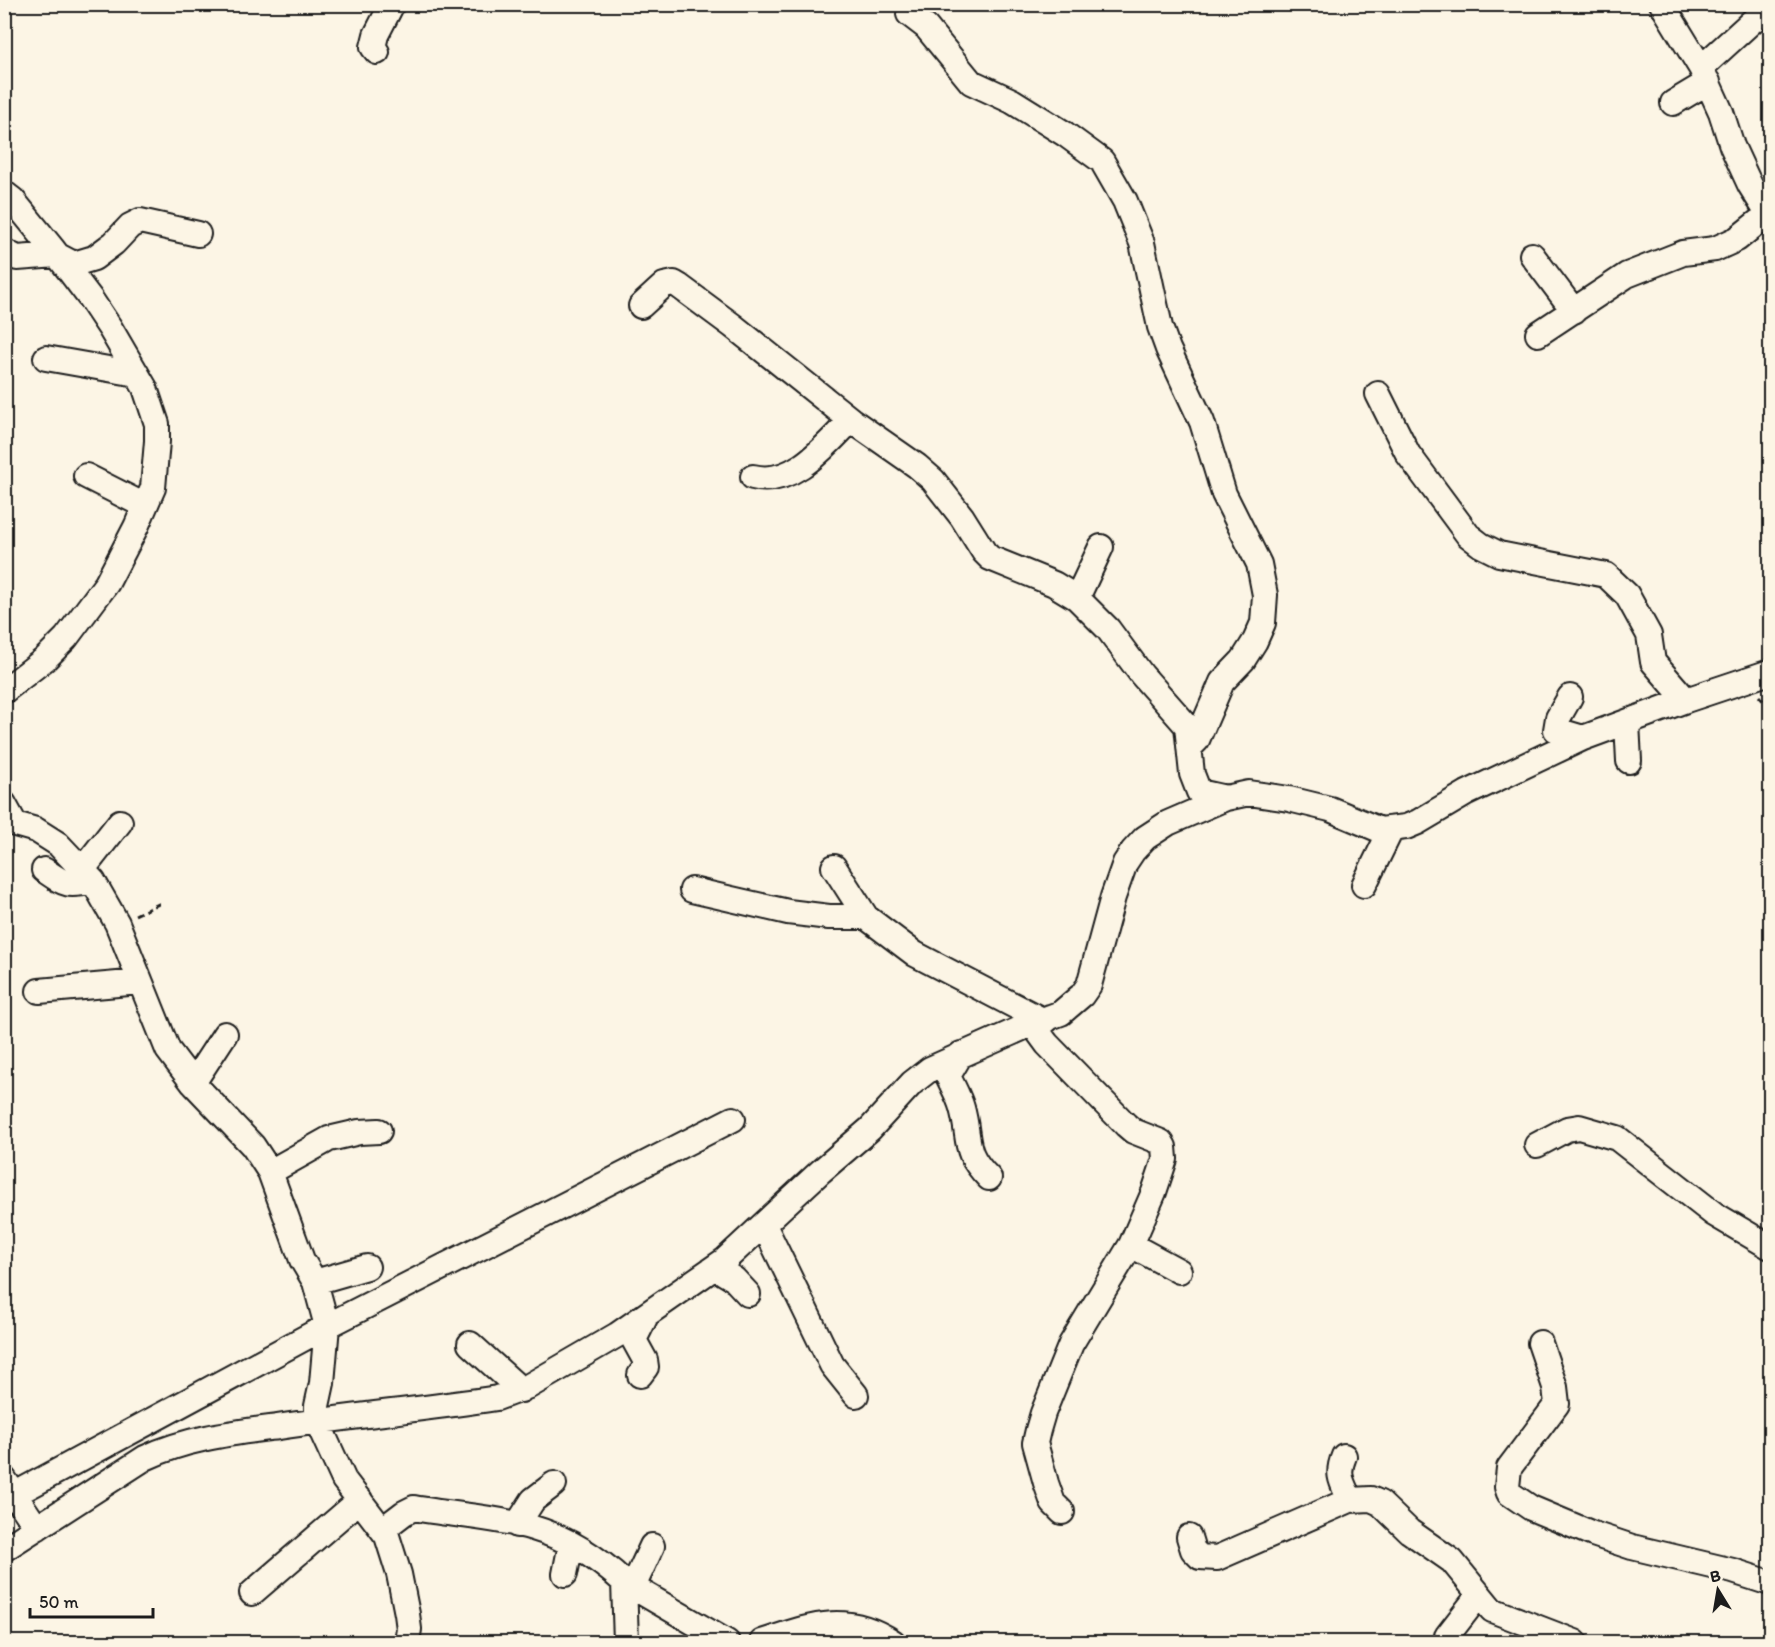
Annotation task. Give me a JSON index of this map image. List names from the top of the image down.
{
  "scale_bar": "50 m",
  "north": "top"
}
